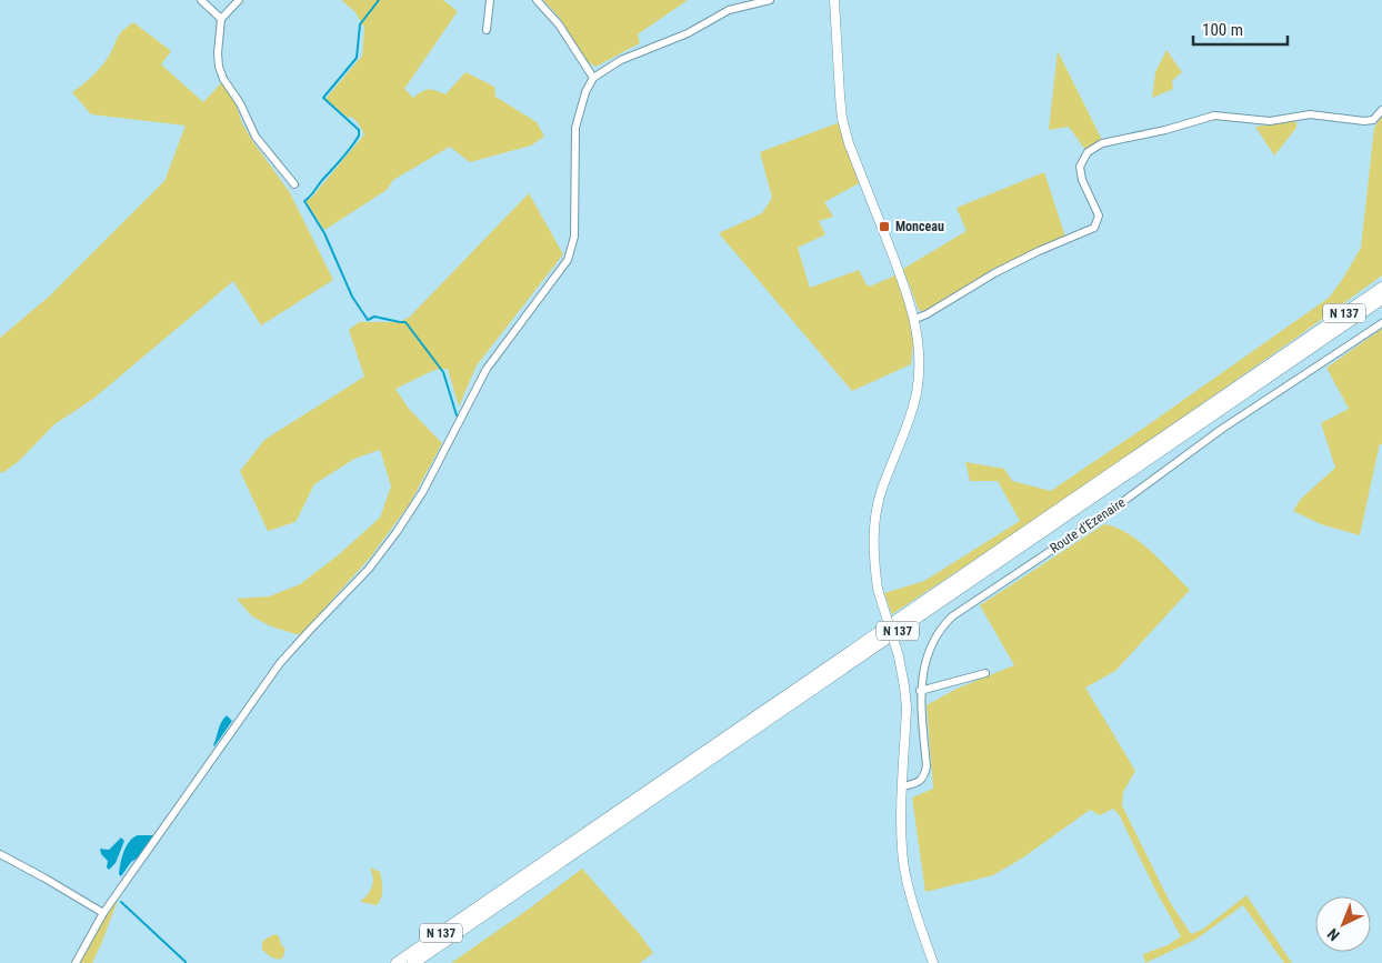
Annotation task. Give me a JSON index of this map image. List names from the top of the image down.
{
  "streets": {
    "highway": ["N 137"],
    "street": ["Route d'Ezenaire"]
  },
  "places": {
    "transit": ["Monceau"]
  },
  "scale_bar": "100 m",
  "north": "bottom left"
}
